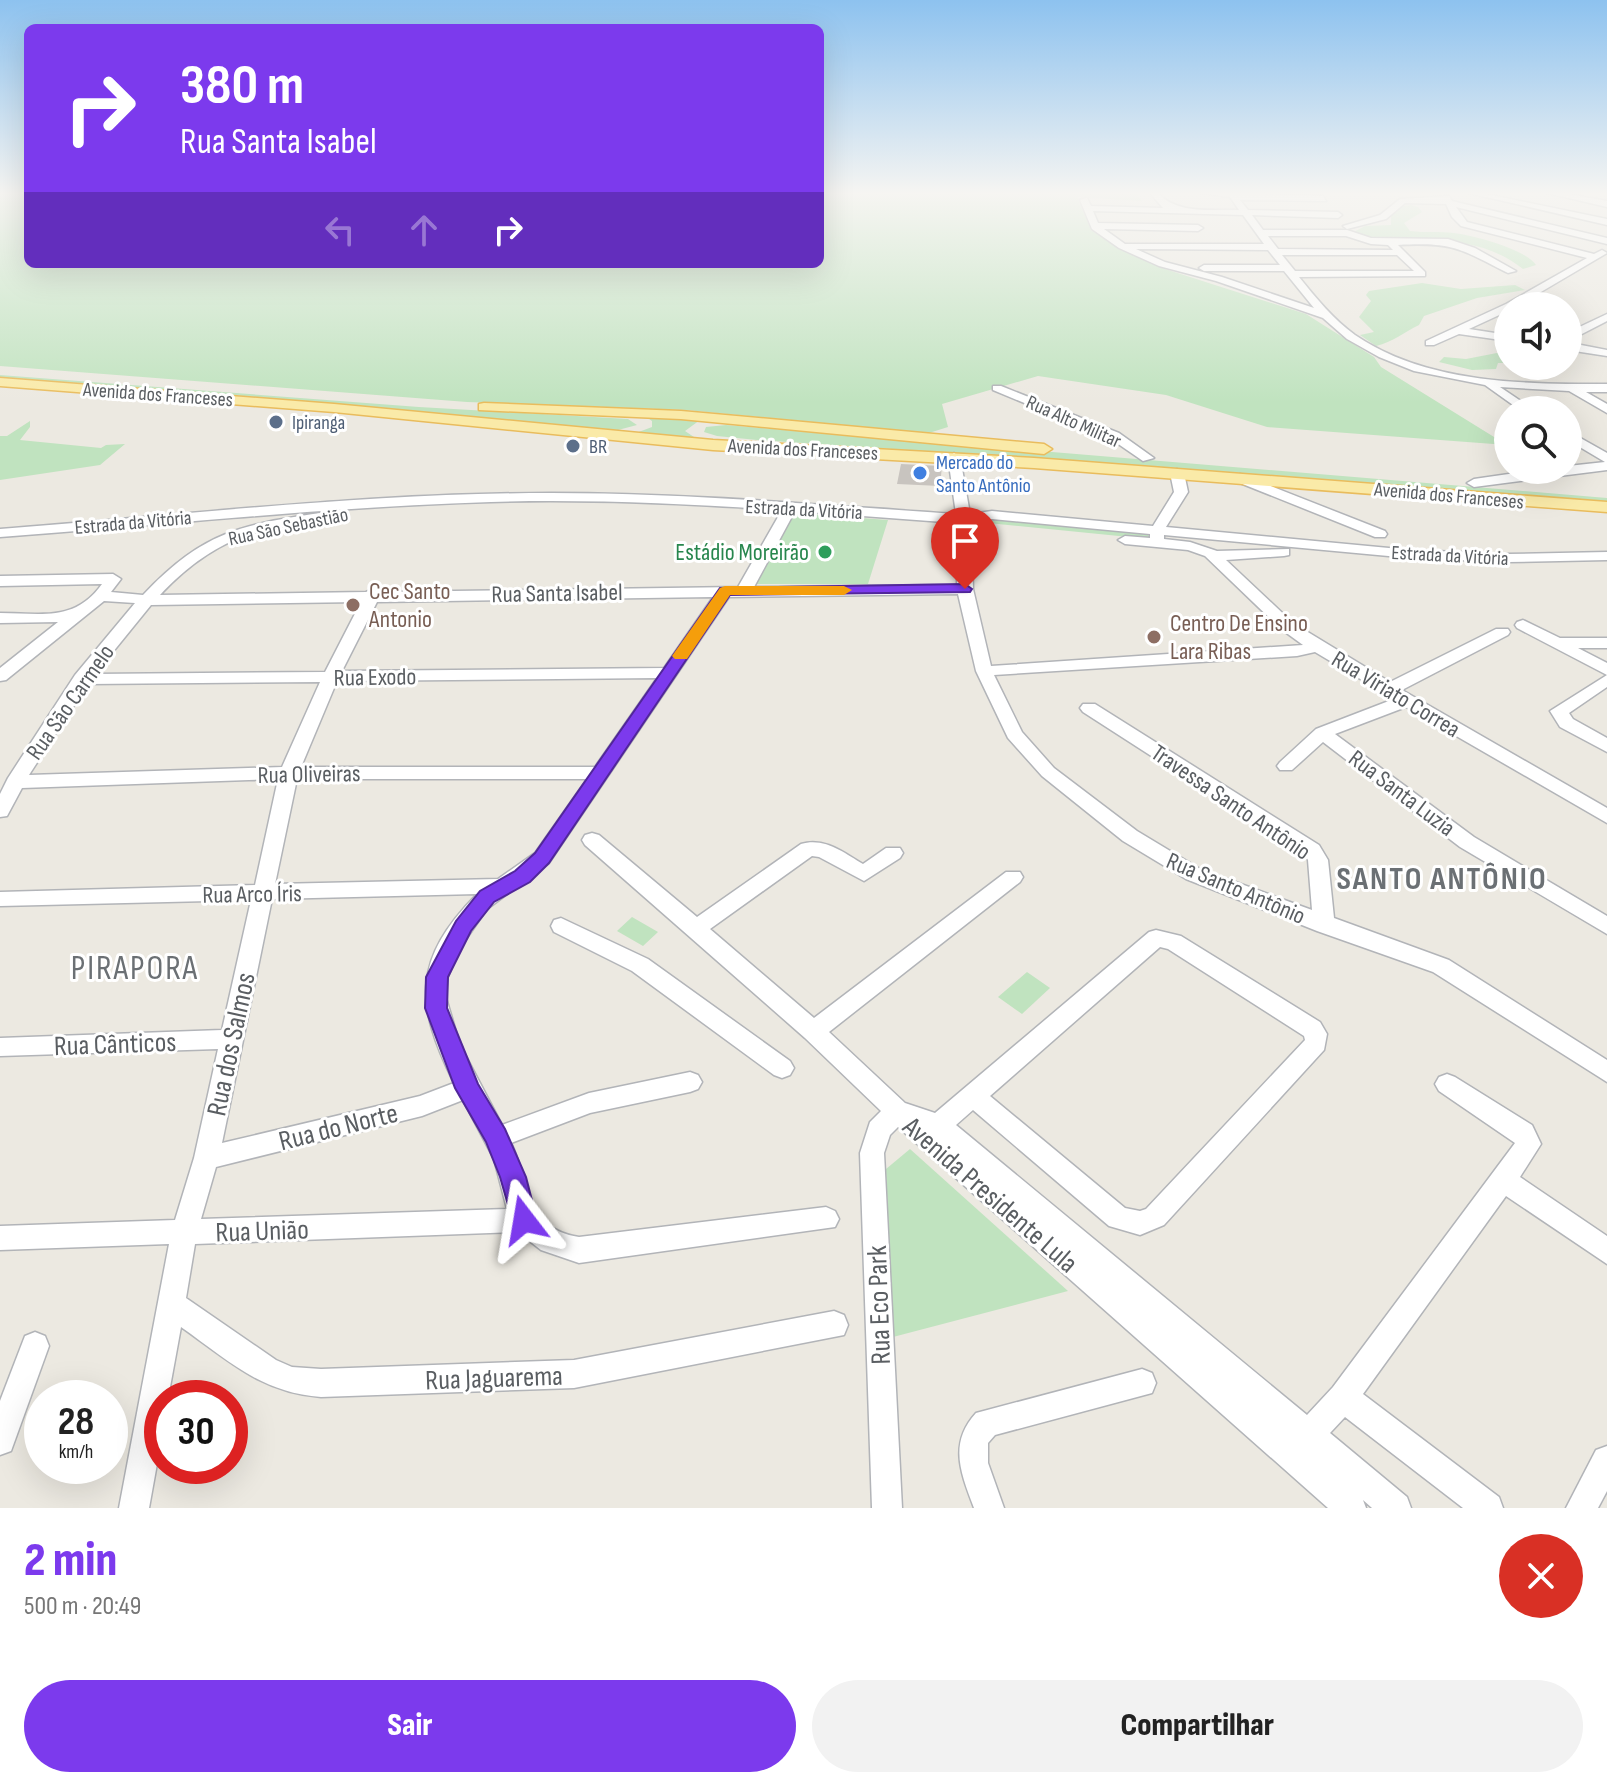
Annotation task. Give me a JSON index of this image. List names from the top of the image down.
{
  "streets": {
    "main road": ["Avenida dos Franceses"],
    "street": [
      "Rua Alto Militar",
      "Estrada da Vitória",
      "Rua São Sebastião",
      "Rua Santa Isabel",
      "Rua Exodo",
      "Rua Viriato Correa",
      "Rua São Carmelo",
      "Rua Oliveiras",
      "Rua Santa Luzia",
      "Travessa Santo Antônio",
      "Rua Santo Antônio",
      "Rua Arco Íris",
      "Rua Cânticos",
      "Rua dos Salmos",
      "Rua do Norte",
      "Avenida Presidente Lula",
      "Rua União",
      "Rua Eco Park",
      "Rua Jaguarema"
    ]
  },
  "crossings": [
    ["Avenida dos Franceses", "Rua Alto Militar"],
    ["Avenida dos Franceses", "Rua Santo Antônio"],
    ["Estrada da Vitória", "Rua São Sebastião"],
    ["Estrada da Vitória", "Rua Viriato Correa"],
    ["Estrada da Vitória", "Rua Santo Antônio"],
    ["Rua São Sebastião", "Rua Santa Isabel"],
    ["Rua São Sebastião", "Rua São Carmelo"],
    ["Rua Santa Isabel", "Rua São Carmelo"],
    ["Rua Santa Isabel", "Rua Santo Antônio"],
    ["Rua Santa Isabel", "Rua dos Salmos"],
    ["Rua Exodo", "Rua São Carmelo"],
    ["Rua Exodo", "Rua dos Salmos"],
    ["Rua Viriato Correa", "Rua Santo Antônio"],
    ["Rua São Carmelo", "Rua Oliveiras"],
    ["Rua Oliveiras", "Rua dos Salmos"],
    ["Travessa Santo Antônio", "Rua Santo Antônio"],
    ["Rua Arco Íris", "Rua dos Salmos"],
    ["Rua Cânticos", "Rua dos Salmos"],
    ["Rua dos Salmos", "Rua do Norte"],
    ["Rua dos Salmos", "Rua União"],
    ["Rua dos Salmos", "Rua Jaguarema"],
    ["Avenida Presidente Lula", "Rua Eco Park"]
  ],
  "districts": ["SANTO ANTÔNIO", "PIRAPORA"],
  "places": [
    "Ipiranga",
    "BR",
    "Mercado do Santo Antônio",
    "Estádio Moreirão",
    "Cec Santo Antonio",
    "Centro De Ensino Lara Ribas"
  ],
  "page": {
    "turn": ["380 m", "Rua Santa Isabel"],
    "speed": "28 km/h",
    "limit": "30",
    "heading": ["2 min", "500 m · 20:49"],
    "buttons": ["Sair", "Compartilhar"]
  }
}
